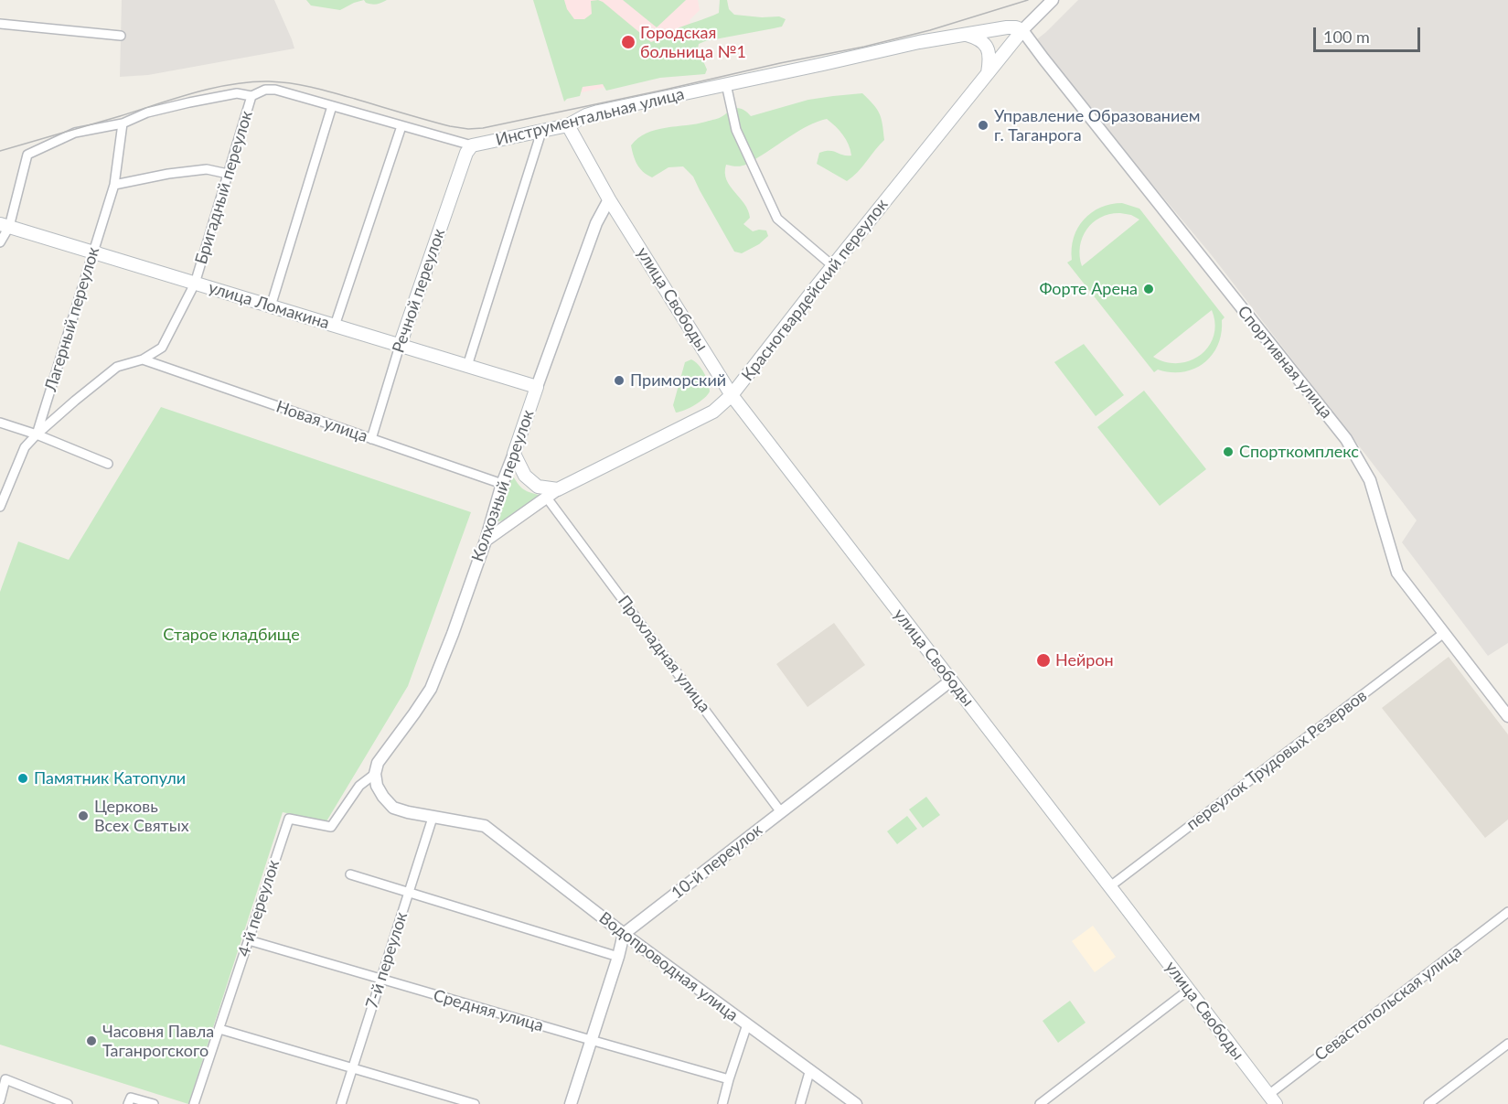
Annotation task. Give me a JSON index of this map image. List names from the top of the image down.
{
  "streets": {
    "main road": [
      "Инструментальная улица",
      "Красногвардейский переулок",
      "Речной переулок",
      "улица Свободы",
      "улица Ломакина",
      "Колхозный переулок"
    ],
    "street": [
      "Бригадный переулок",
      "Лагерный переулок",
      "Спортивная улица",
      "Новая улица",
      "Прохладная улица",
      "переулок Трудовых Резервов",
      "10-й переулок",
      "4-й переулок",
      "7-й переулок",
      "Водопроводная улица",
      "Севастопольская улица",
      "Средняя улица"
    ]
  },
  "crossings": [
    ["Инструментальная улица", "Бригадный переулок"],
    ["Инструментальная улица", "Красногвардейский переулок"],
    ["Инструментальная улица", "Речной переулок"],
    ["Инструментальная улица", "улица Свободы"],
    ["Инструментальная улица", "улица Ломакина"],
    ["Инструментальная улица", "Лагерный переулок"],
    ["Инструментальная улица", "Спортивная улица"],
    ["Бригадный переулок", "улица Ломакина"],
    ["Бригадный переулок", "Лагерный переулок"],
    ["Бригадный переулок", "Новая улица"],
    ["Красногвардейский переулок", "улица Свободы"],
    ["Красногвардейский переулок", "Спортивная улица"],
    ["Красногвардейский переулок", "Колхозный переулок"],
    ["Красногвардейский переулок", "Прохладная улица"],
    ["Речной переулок", "улица Ломакина"],
    ["Речной переулок", "Новая улица"],
    ["улица Свободы", "Колхозный переулок"],
    ["улица Свободы", "переулок Трудовых Резервов"],
    ["улица Свободы", "10-й переулок"],
    ["улица Свободы", "Севастопольская улица"],
    ["улица Ломакина", "Лагерный переулок"],
    ["улица Ломакина", "Колхозный переулок"],
    ["Спортивная улица", "переулок Трудовых Резервов"],
    ["Новая улица", "Колхозный переулок"],
    ["Колхозный переулок", "4-й переулок"],
    ["Прохладная улица", "10-й переулок"],
    ["10-й переулок", "Водопроводная улица"],
    ["4-й переулок", "Средняя улица"],
    ["7-й переулок", "Водопроводная улица"],
    ["7-й переулок", "Средняя улица"]
  ],
  "parks": ["Старое кладбище"],
  "places": [
    "Городская больница №1",
    "Управление Образованием г. Таганрога",
    "Форте Арена",
    "Приморский",
    "Спорткомплекс",
    "Нейрон",
    "Памятник Катопули",
    "Церковь Всех Святых",
    "Часовня Павла Таганрогского"
  ],
  "scale_bar": "100 m"
}
